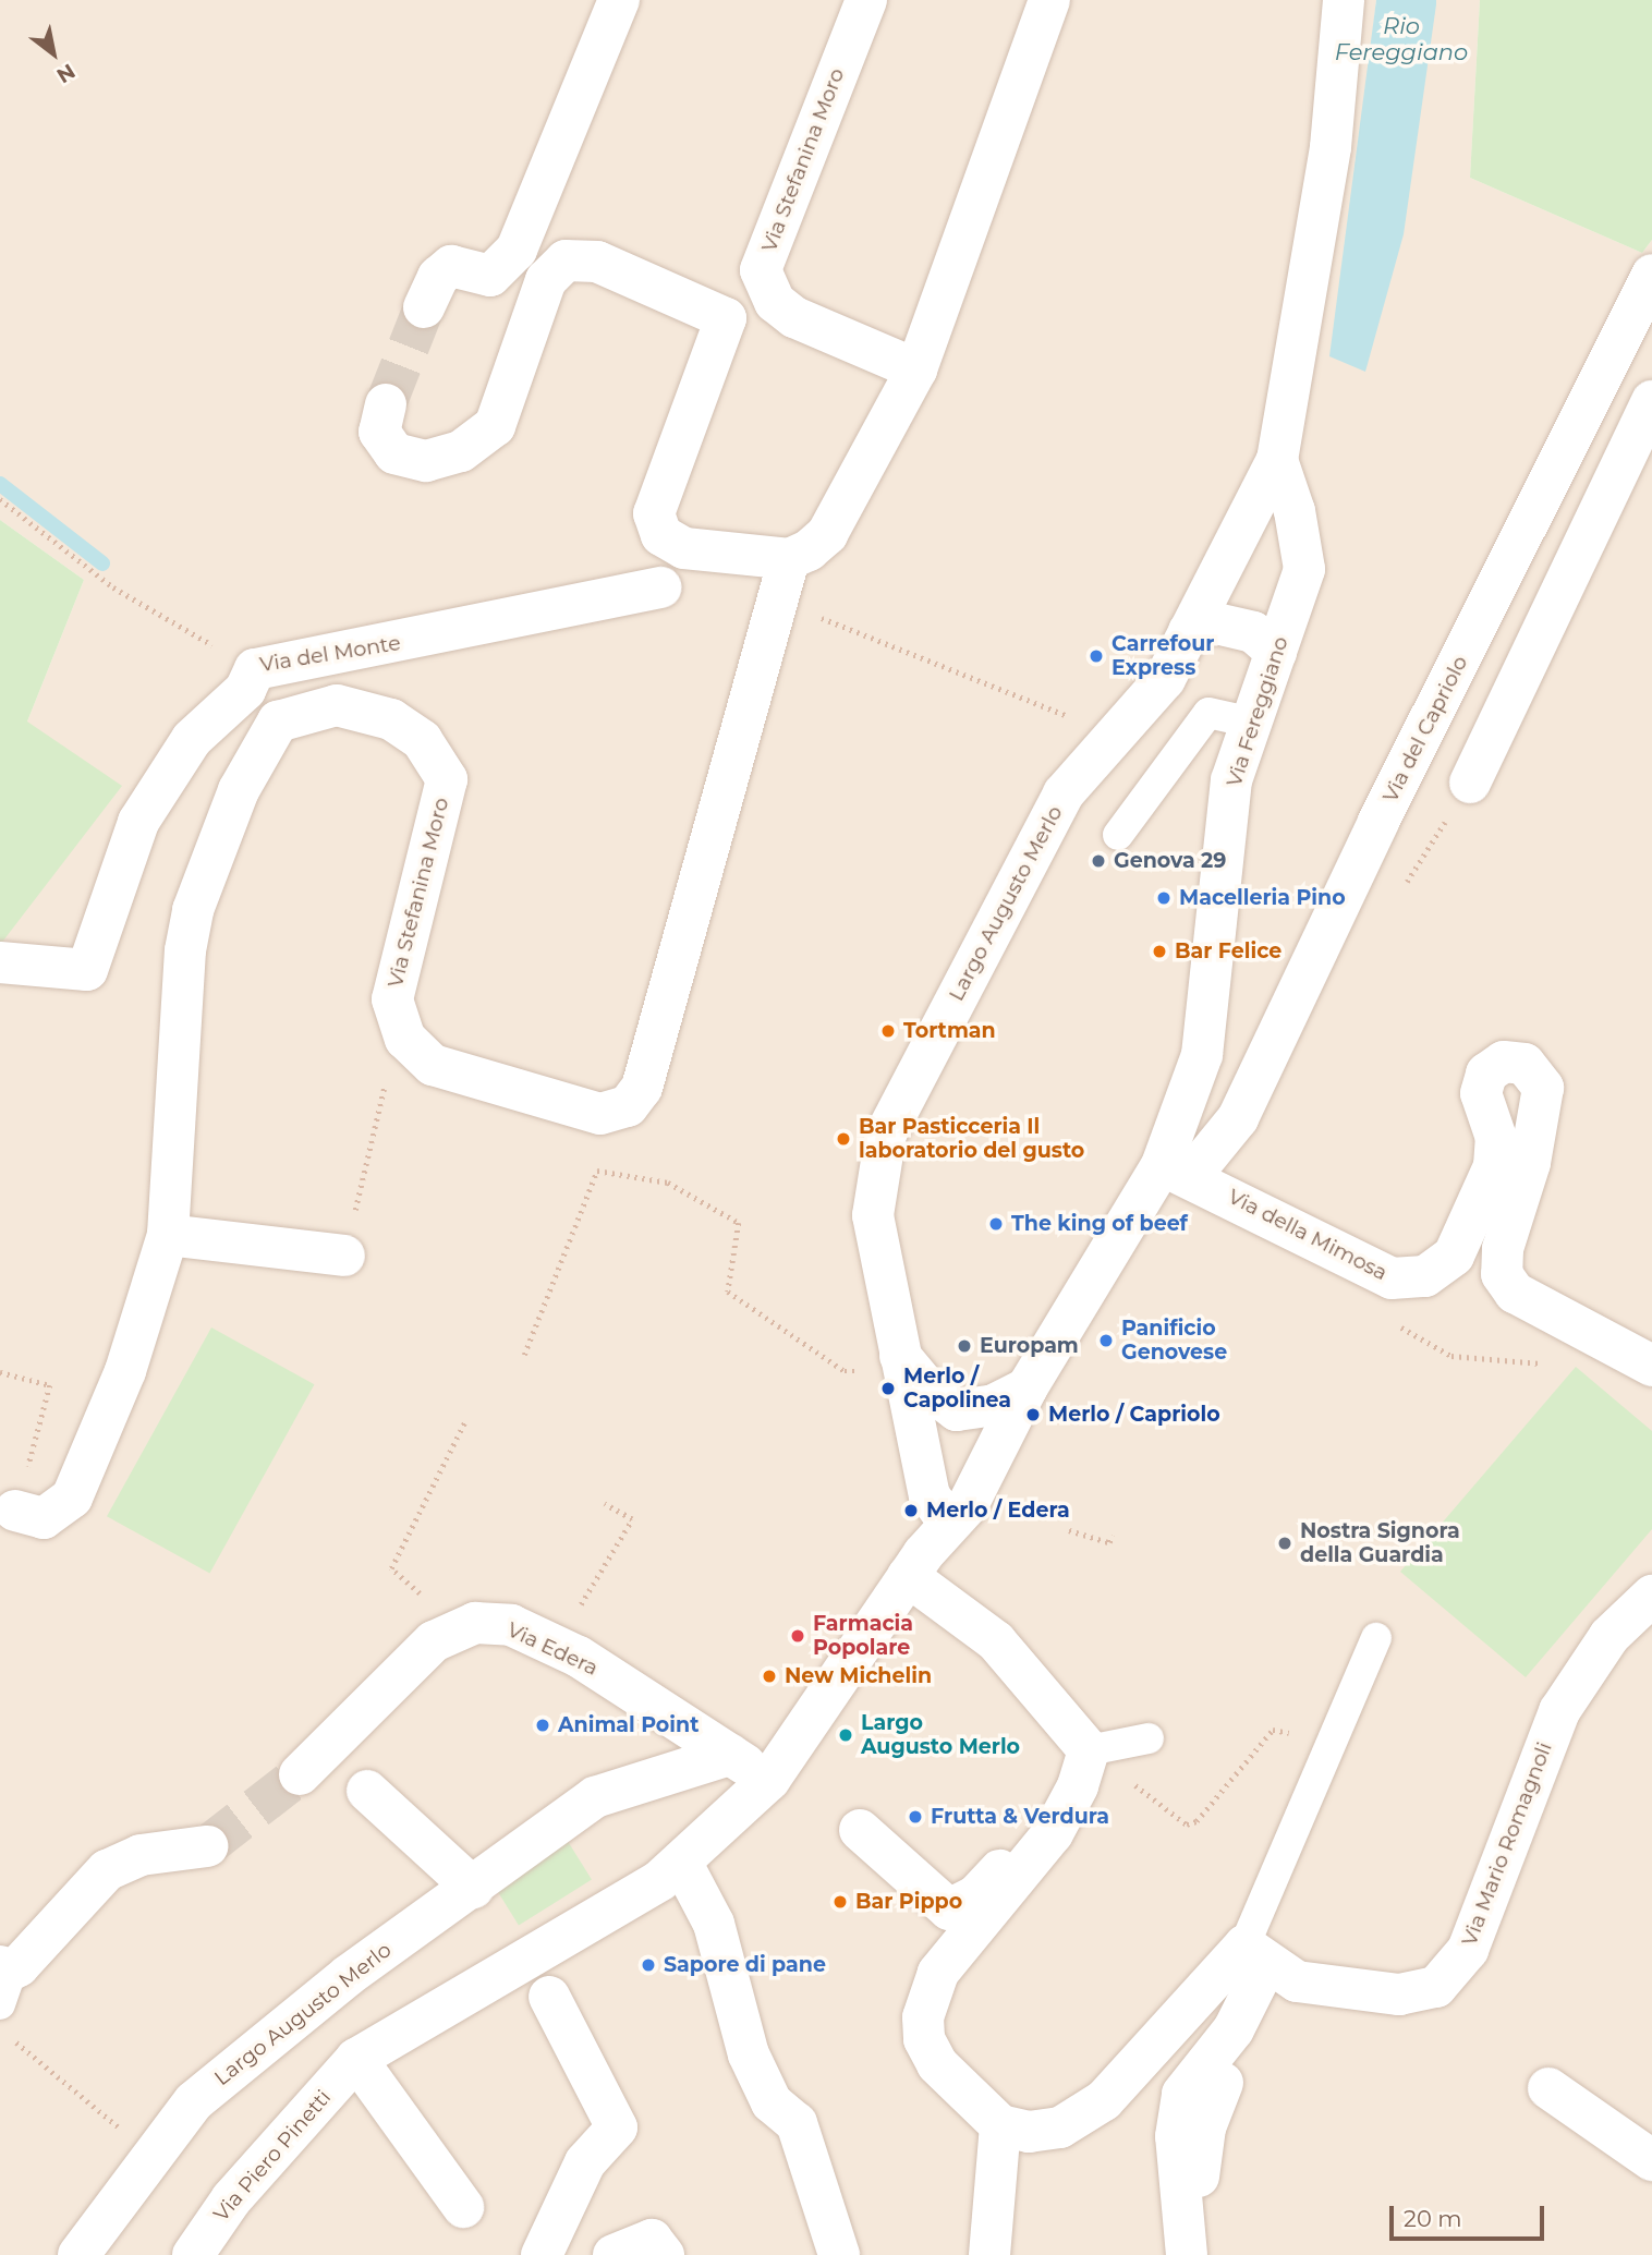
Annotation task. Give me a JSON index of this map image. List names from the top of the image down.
{
  "streets": {
    "street": [
      "Via Stefanina Moro",
      "Via del Monte",
      "Via Fereggiano",
      "Via del Capriolo",
      "Largo Augusto Merlo",
      "Via della Mimosa",
      "Via Edera",
      "Via Mario Romagnoli",
      "Via Piero Pinetti"
    ]
  },
  "crossings": [
    ["Via Fereggiano", "Via del Capriolo"],
    ["Via Fereggiano", "Largo Augusto Merlo"],
    ["Via Fereggiano", "Via della Mimosa"],
    ["Via del Capriolo", "Via della Mimosa"],
    ["Largo Augusto Merlo", "Via Edera"]
  ],
  "water": ["Rio Fereggiano"],
  "places": [
    "Carrefour Express",
    "Genova 29",
    "Macelleria Pino",
    "Bar Felice",
    "Tortman",
    "Bar Pasticceria Il laboratorio del gusto",
    "The king of beef",
    "Panificio Genovese",
    "Europam",
    "Merlo / Capolinea",
    "Merlo / Capriolo",
    "Merlo / Edera",
    "Nostra Signora della Guardia",
    "Farmacia Popolare",
    "New Michelin",
    "Animal Point",
    "Largo Augusto Merlo",
    "Frutta & Verdura",
    "Bar Pippo",
    "Sapore di pane"
  ],
  "scale_bar": "20 m",
  "north": "bottom right"
}
